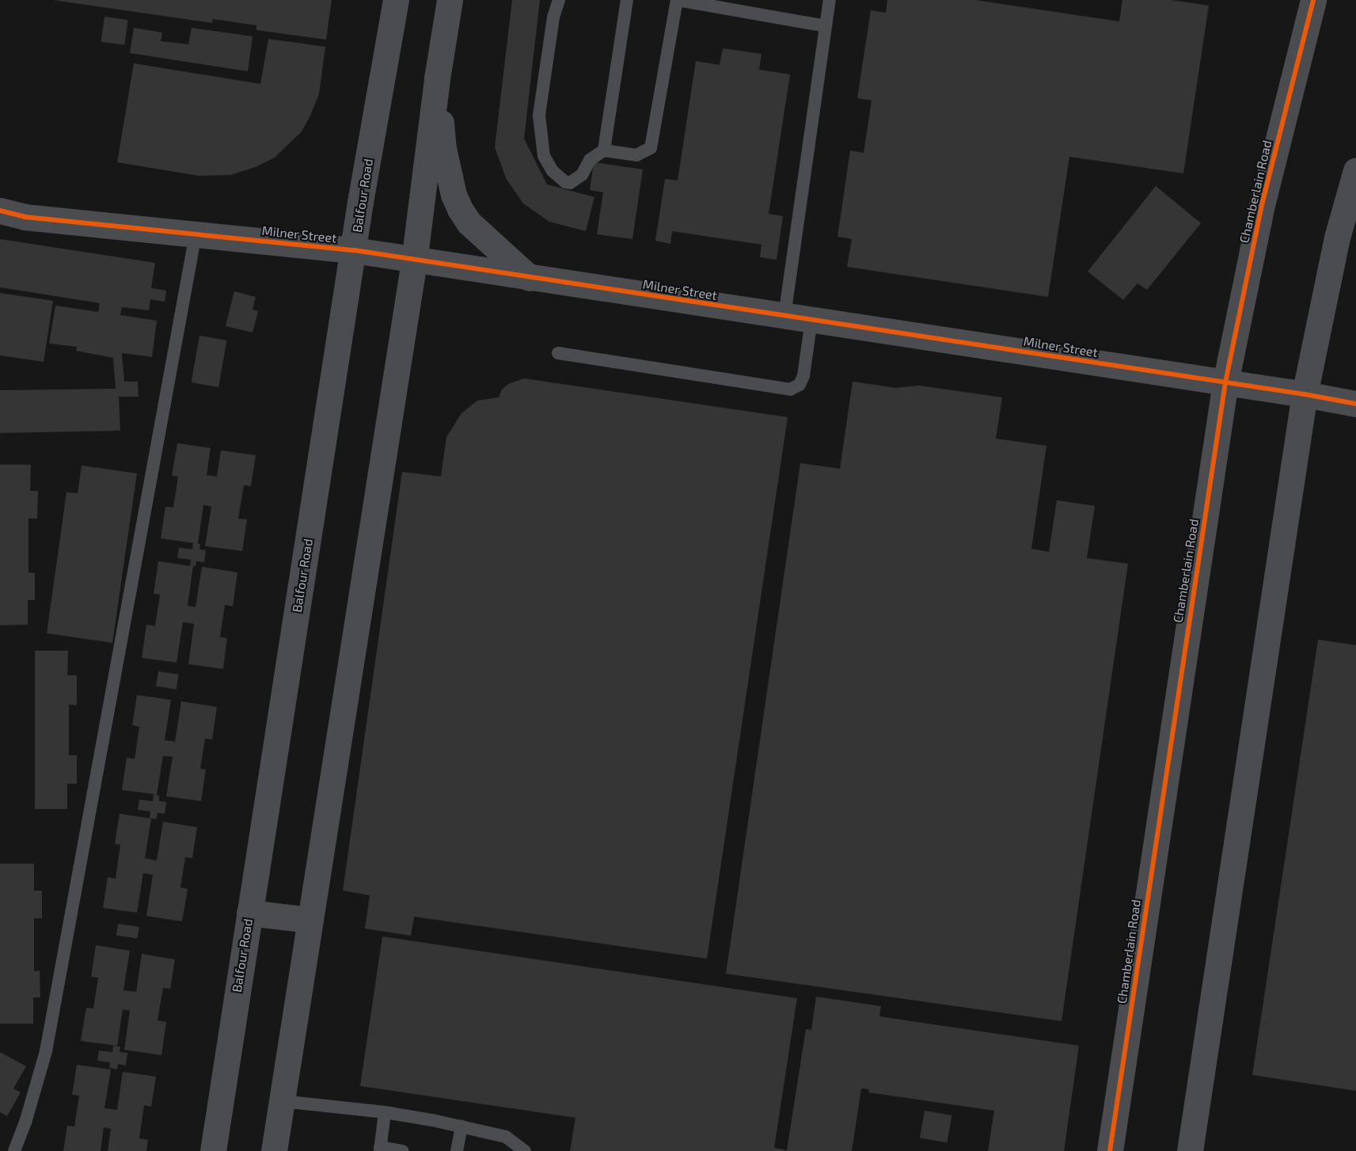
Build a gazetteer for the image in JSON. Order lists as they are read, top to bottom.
{
  "streets": {
    "street": ["Chamberlain Road", "Balfour Road", "Milner Street"]
  },
  "crossings": [
    ["Chamberlain Road", "Milner Street"],
    ["Balfour Road", "Milner Street"]
  ]
}
